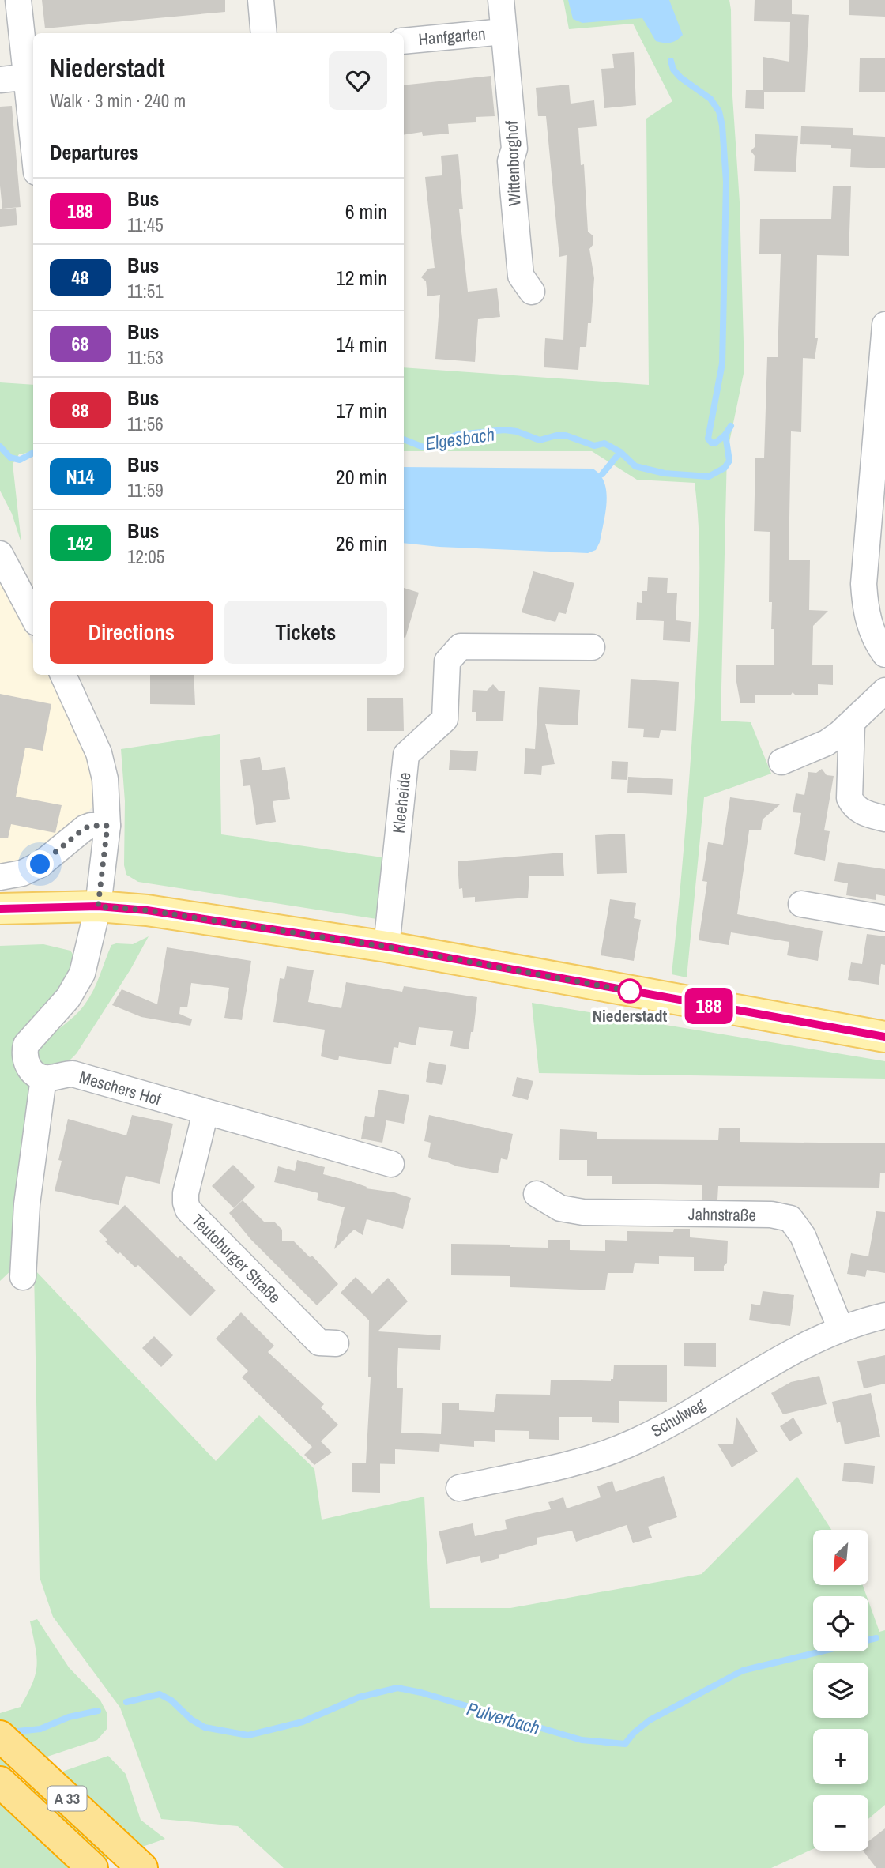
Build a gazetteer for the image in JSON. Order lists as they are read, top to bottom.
{
  "streets": {
    "highway": ["A 33"],
    "street": [
      "Hanfgarten",
      "Wittenborghof",
      "Kleeheide",
      "Meschers Hof",
      "Jahnstraße",
      "Teutoburger Straße",
      "Schulweg"
    ]
  },
  "crossings": [
    ["Hanfgarten", "Wittenborghof"],
    ["Meschers Hof", "Teutoburger Straße"],
    ["Jahnstraße", "Schulweg"]
  ],
  "water": ["Elgesbach", "Pulverbach"],
  "places": ["Niederstadt"],
  "lines": ["bus line 188"],
  "north": "bottom left",
  "page": {
    "on_map": "188",
    "heading": [
      ["Niederstadt", "Walk · 3 min · 240 m"],
      "Departures"
    ],
    "list": [
      {
        "mark": "188",
        "name": "Bus",
        "note": "11:45",
        "value": "6 min"
      },
      {
        "mark": "48",
        "name": "Bus",
        "note": "11:51",
        "value": "12 min"
      },
      {
        "mark": "68",
        "name": "Bus",
        "note": "11:53",
        "value": "14 min"
      },
      {
        "mark": "88",
        "name": "Bus",
        "note": "11:56",
        "value": "17 min"
      },
      {
        "mark": "N14",
        "name": "Bus",
        "note": "11:59",
        "value": "20 min"
      },
      {
        "mark": "142",
        "name": "Bus",
        "note": "12:05",
        "value": "26 min"
      }
    ],
    "buttons": ["Directions", "Tickets"],
    "map_buttons": ["+", "−"]
  }
}
